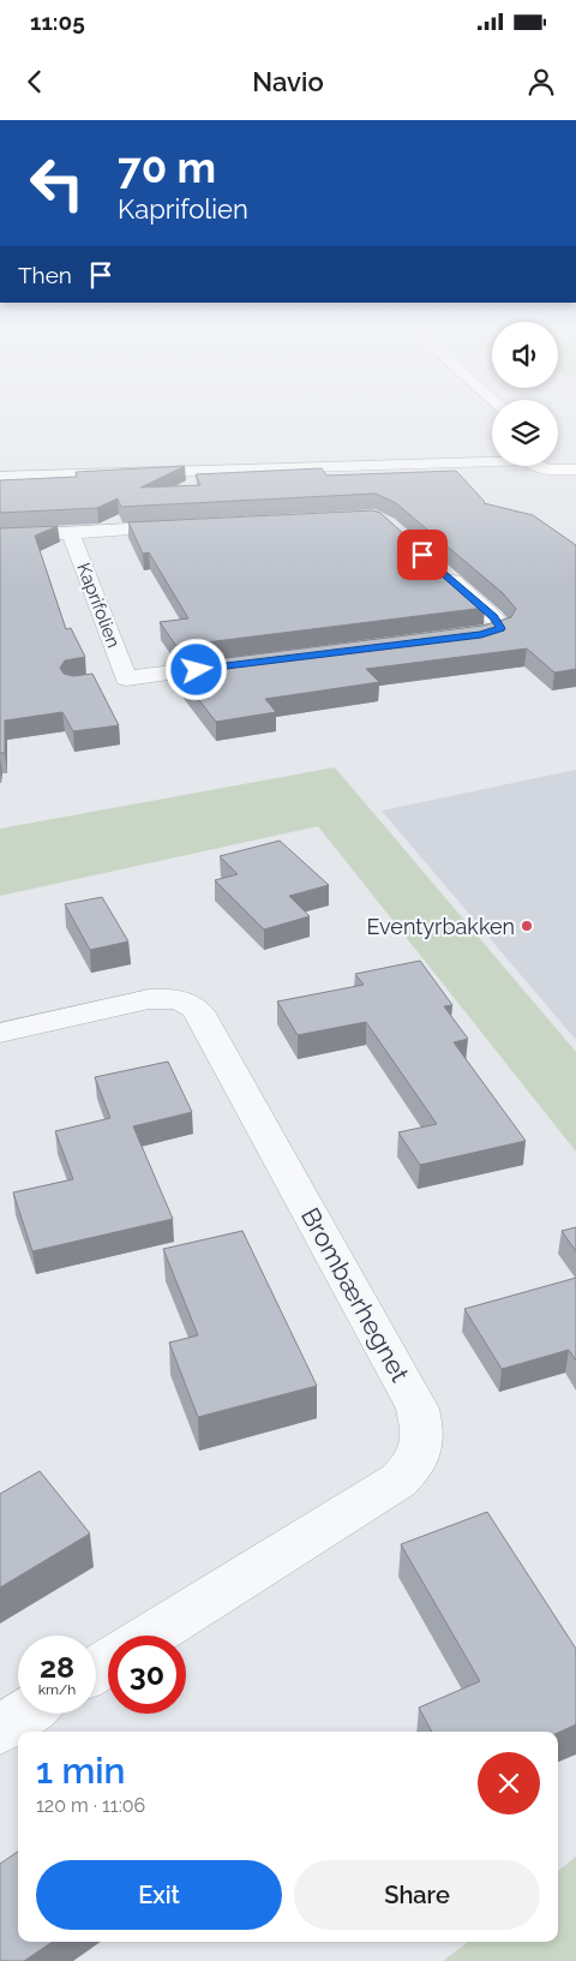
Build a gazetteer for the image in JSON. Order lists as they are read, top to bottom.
{
  "streets": {
    "street": ["Kaprifolien", "Brombærhegnet"]
  },
  "places": ["Eventyrbakken"],
  "page": {
    "status": "11:05",
    "header": "Navio",
    "turn": ["70 m", "Kaprifolien"],
    "then": "Then",
    "speed": "28 km/h",
    "limit": "30",
    "heading": ["1 min", "120 m · 11:06"],
    "buttons": ["Exit", "Share"]
  }
}
